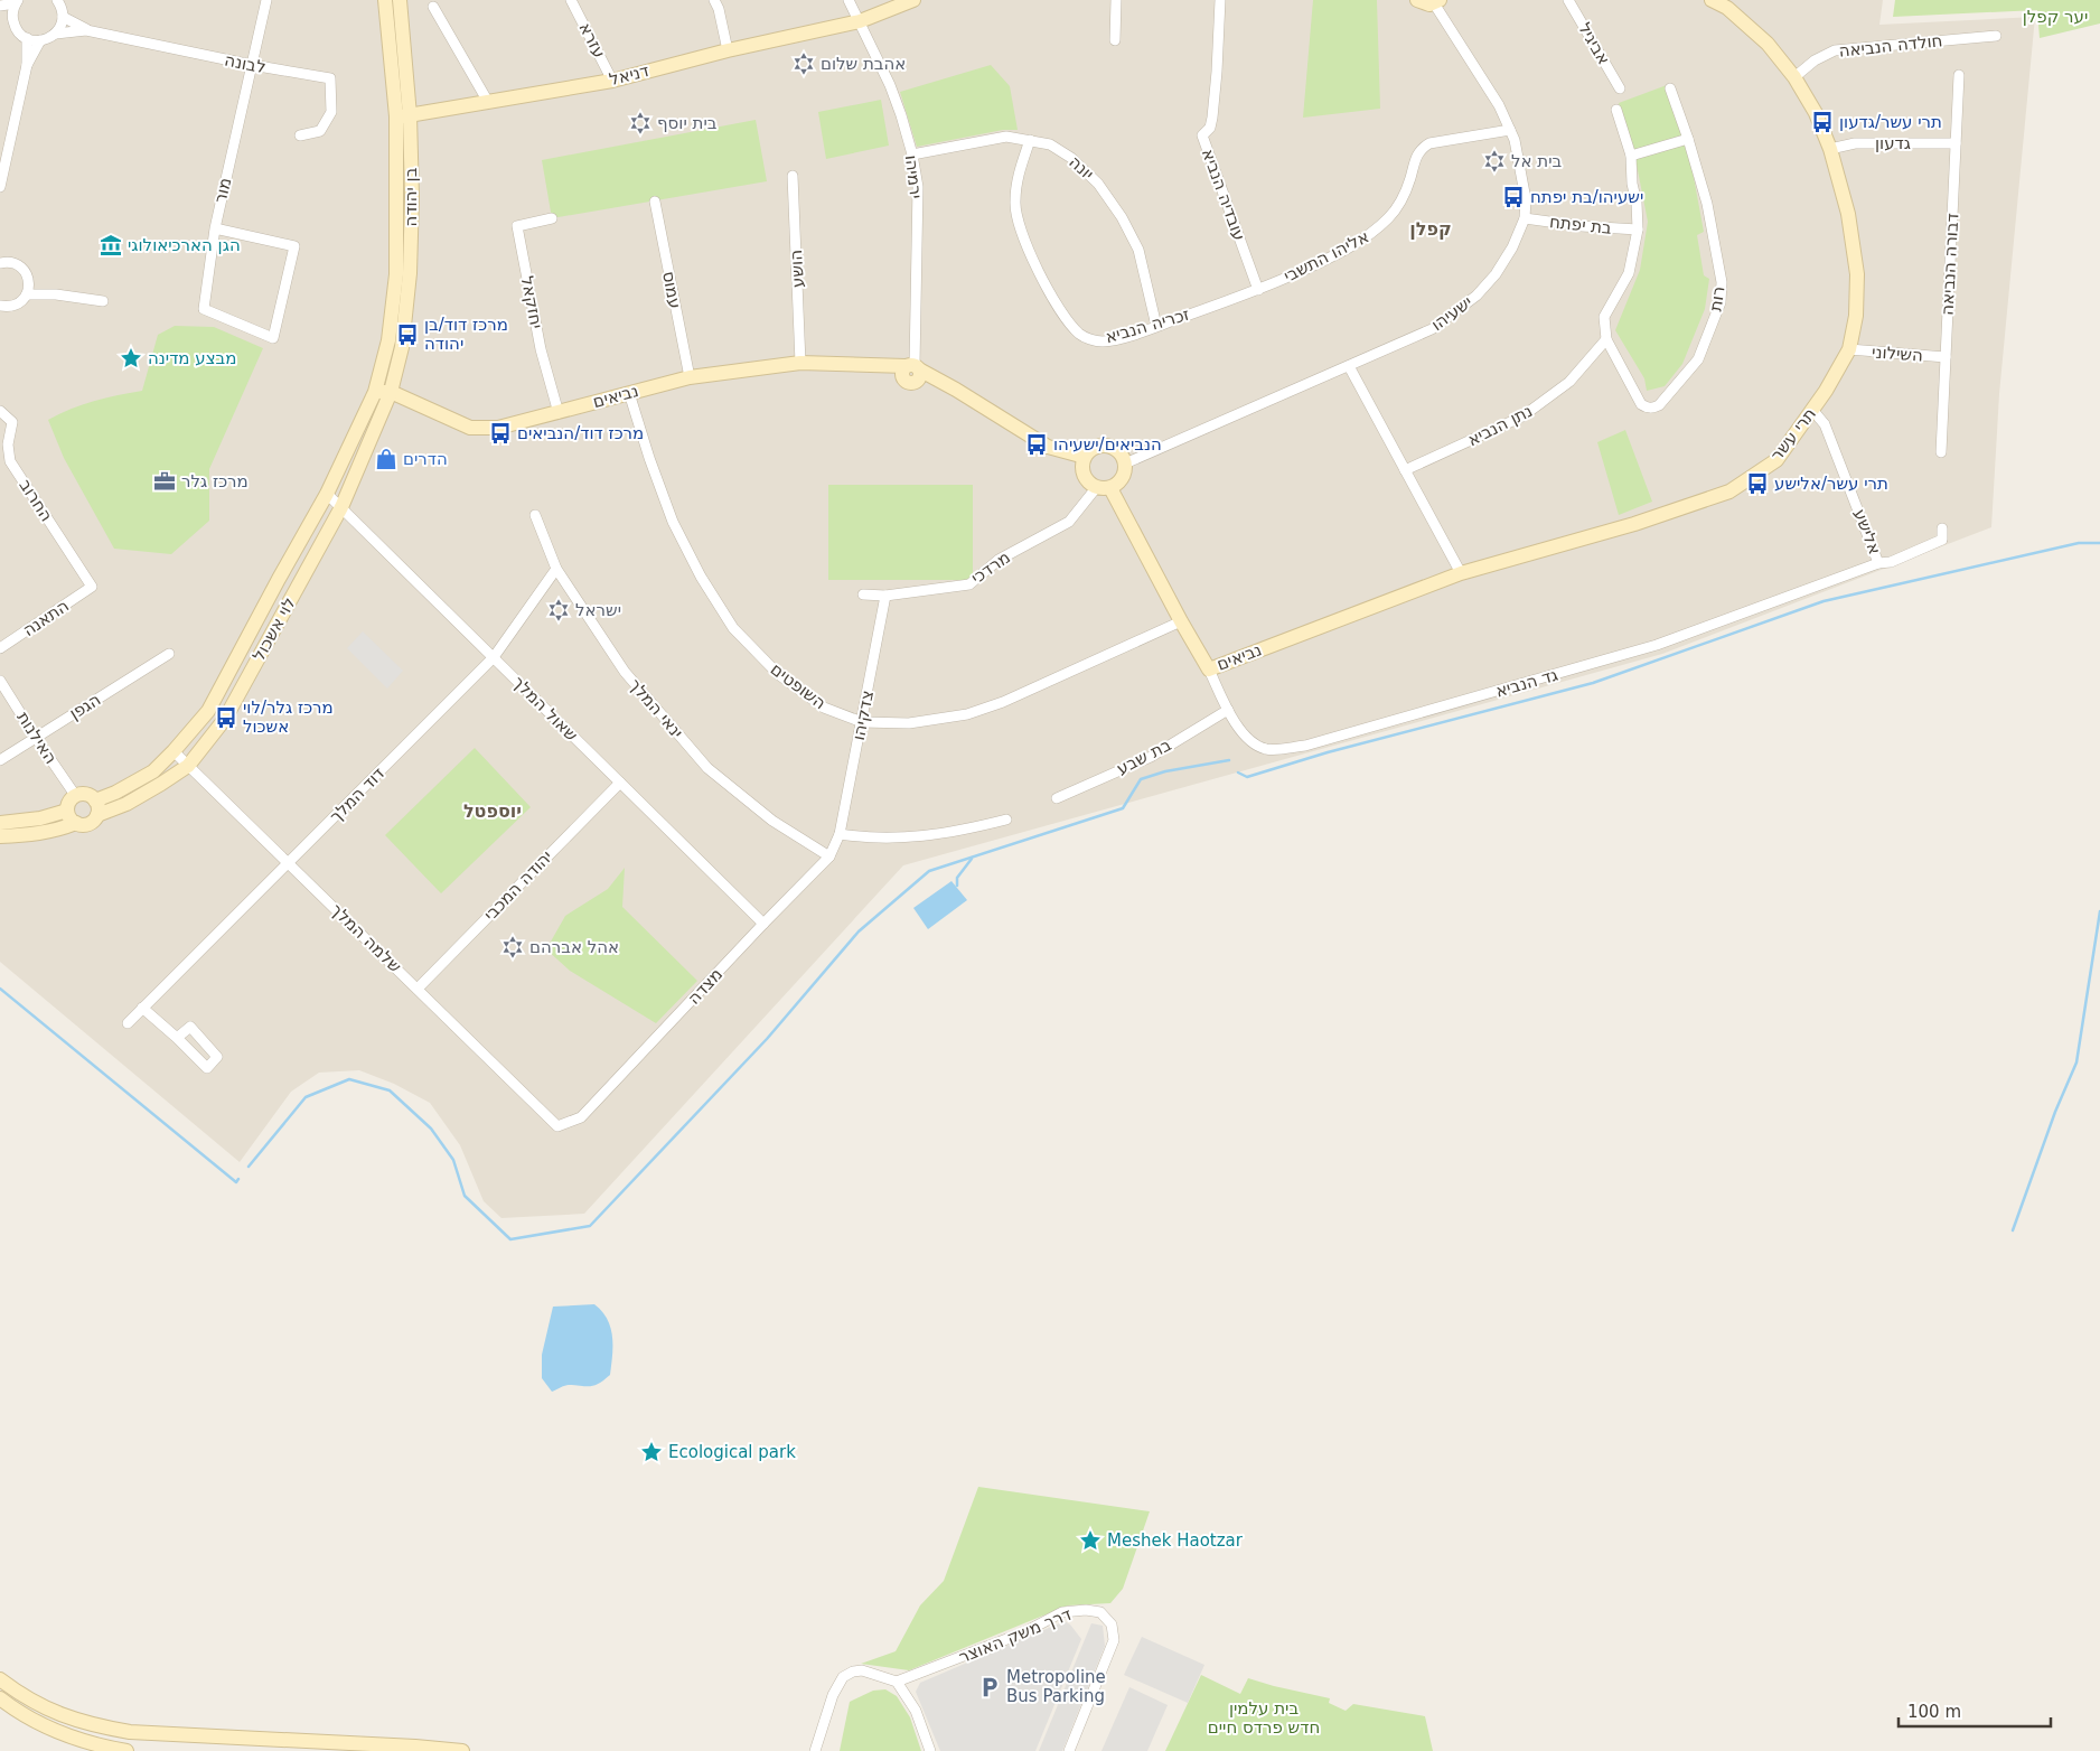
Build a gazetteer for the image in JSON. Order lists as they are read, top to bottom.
{
  "streets": {
    "street": [
      "עזרא",
      "אביגיל",
      "חולדה הנביאה",
      "לבונה",
      "דניאל",
      "גדעון",
      "יונה",
      "ירמיהו",
      "מור",
      "עובדיה הנביא",
      "בן יהודה",
      "בת יפתח",
      "אליהו התשבי",
      "דבורה הנביאה",
      "הושע",
      "עמוס",
      "רות",
      "יחזקאל",
      "ישעיהו",
      "זכריה הנביא",
      "השילוני",
      "נביאים",
      "נתן הנביא",
      "תרי עשר",
      "החרוב",
      "אלישע",
      "מרדכי",
      "התאנה",
      "לוי אשכול",
      "גד הנביא",
      "השופטים",
      "הגפן",
      "שאול המלך",
      "ינאי המלך",
      "צדקיהו",
      "האילנות",
      "בת שבע",
      "דוד המלך",
      "יהודה המכבי",
      "שלמה המלך",
      "מצדה",
      "דרך משק האוצר"
    ]
  },
  "crossings": [
    ["עזרא", "דניאל"],
    ["חולדה הנביאה", "תרי עשר"],
    ["לבונה", "מור"],
    ["דניאל", "ירמיהו"],
    ["דניאל", "בן יהודה"],
    ["גדעון", "דבורה הנביאה"],
    ["גדעון", "תרי עשר"],
    ["יונה", "ירמיהו"],
    ["יונה", "זכריה הנביא"],
    ["ירמיהו", "נביאים"],
    ["עובדיה הנביא", "אליהו התשבי"],
    ["עובדיה הנביא", "זכריה הנביא"],
    ["בן יהודה", "נביאים"],
    ["בן יהודה", "לוי אשכול"],
    ["בת יפתח", "רות"],
    ["בת יפתח", "ישעיהו"],
    ["בת יפתח", "נתן הנביא"],
    ["אליהו התשבי", "ישעיהו"],
    ["אליהו התשבי", "זכריה הנביא"],
    ["דבורה הנביאה", "השילוני"],
    ["הושע", "נביאים"],
    ["עמוס", "נביאים"],
    ["רות", "נתן הנביא"],
    ["יחזקאל", "נביאים"],
    ["ישעיהו", "נביאים"],
    ["ישעיהו", "מרדכי"],
    ["השילוני", "תרי עשר"],
    ["נביאים", "תרי עשר"],
    ["נביאים", "מרדכי"],
    ["נביאים", "לוי אשכול"],
    ["נביאים", "גד הנביא"],
    ["נביאים", "השופטים"],
    ["תרי עשר", "אלישע"],
    ["החרוב", "התאנה"],
    ["אלישע", "גד הנביא"],
    ["מרדכי", "צדקיהו"],
    ["לוי אשכול", "שאול המלך"],
    ["לוי אשכול", "האילנות"],
    ["לוי אשכול", "שלמה המלך"],
    ["גד הנביא", "בת שבע"],
    ["השופטים", "צדקיהו"],
    ["הגפן", "האילנות"],
    ["שאול המלך", "דוד המלך"],
    ["שאול המלך", "יהודה המכבי"],
    ["שאול המלך", "מצדה"],
    ["ינאי המלך", "דוד המלך"],
    ["ינאי המלך", "מצדה"],
    ["צדקיהו", "מצדה"],
    ["דוד המלך", "שלמה המלך"],
    ["יהודה המכבי", "שלמה המלך"],
    ["שלמה המלך", "מצדה"]
  ],
  "districts": ["קפלן", "יוספטל"],
  "parks": ["יער קפלן", "בית עלמין חדש פרדס חיים"],
  "places": {
    "synagogue": [
      "אהבת שלום",
      "בית יוסף",
      "בית אל",
      "ישראל",
      "אהל אברהם"
    ],
    "bus stop": [
      "תרי עשר/גדעון",
      "ישעיהו/בת יפתח",
      "מרכז דוד/בן יהודה",
      "מרכז דוד/הנביאים",
      "הנביאים/ישעיהו",
      "תרי עשר/אלישע",
      "מרכז גלר/לוי אשכול"
    ],
    "museum": ["הגן הארכיאולוגי"],
    "place": ["מבצע מדינה", "Ecological park", "Meshek Haotzar"],
    "shop": ["הדרים"],
    "office": ["מרכז גלר"],
    "parking": ["Metropoline Bus Parking"]
  },
  "scale_bar": "100 m"
}
